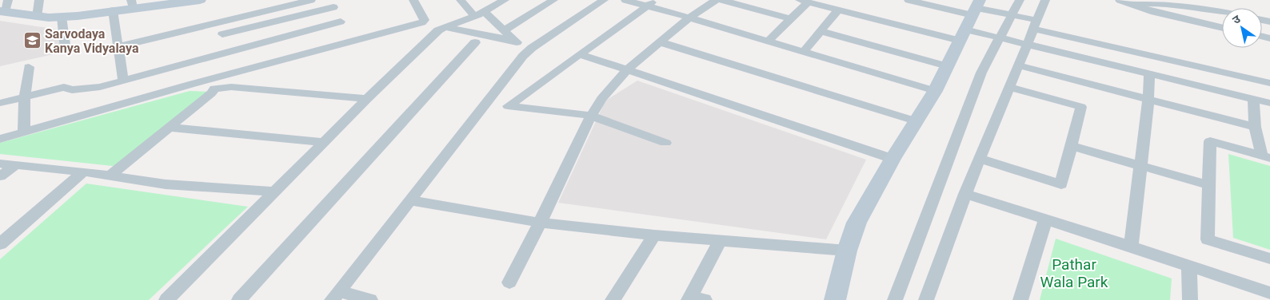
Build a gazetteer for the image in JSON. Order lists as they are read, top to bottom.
{
  "parks": ["Pathar Wala Park"],
  "places": {
    "school or university": ["Sarvodaya Kanya Vidyalaya"]
  },
  "north": "top left"
}
